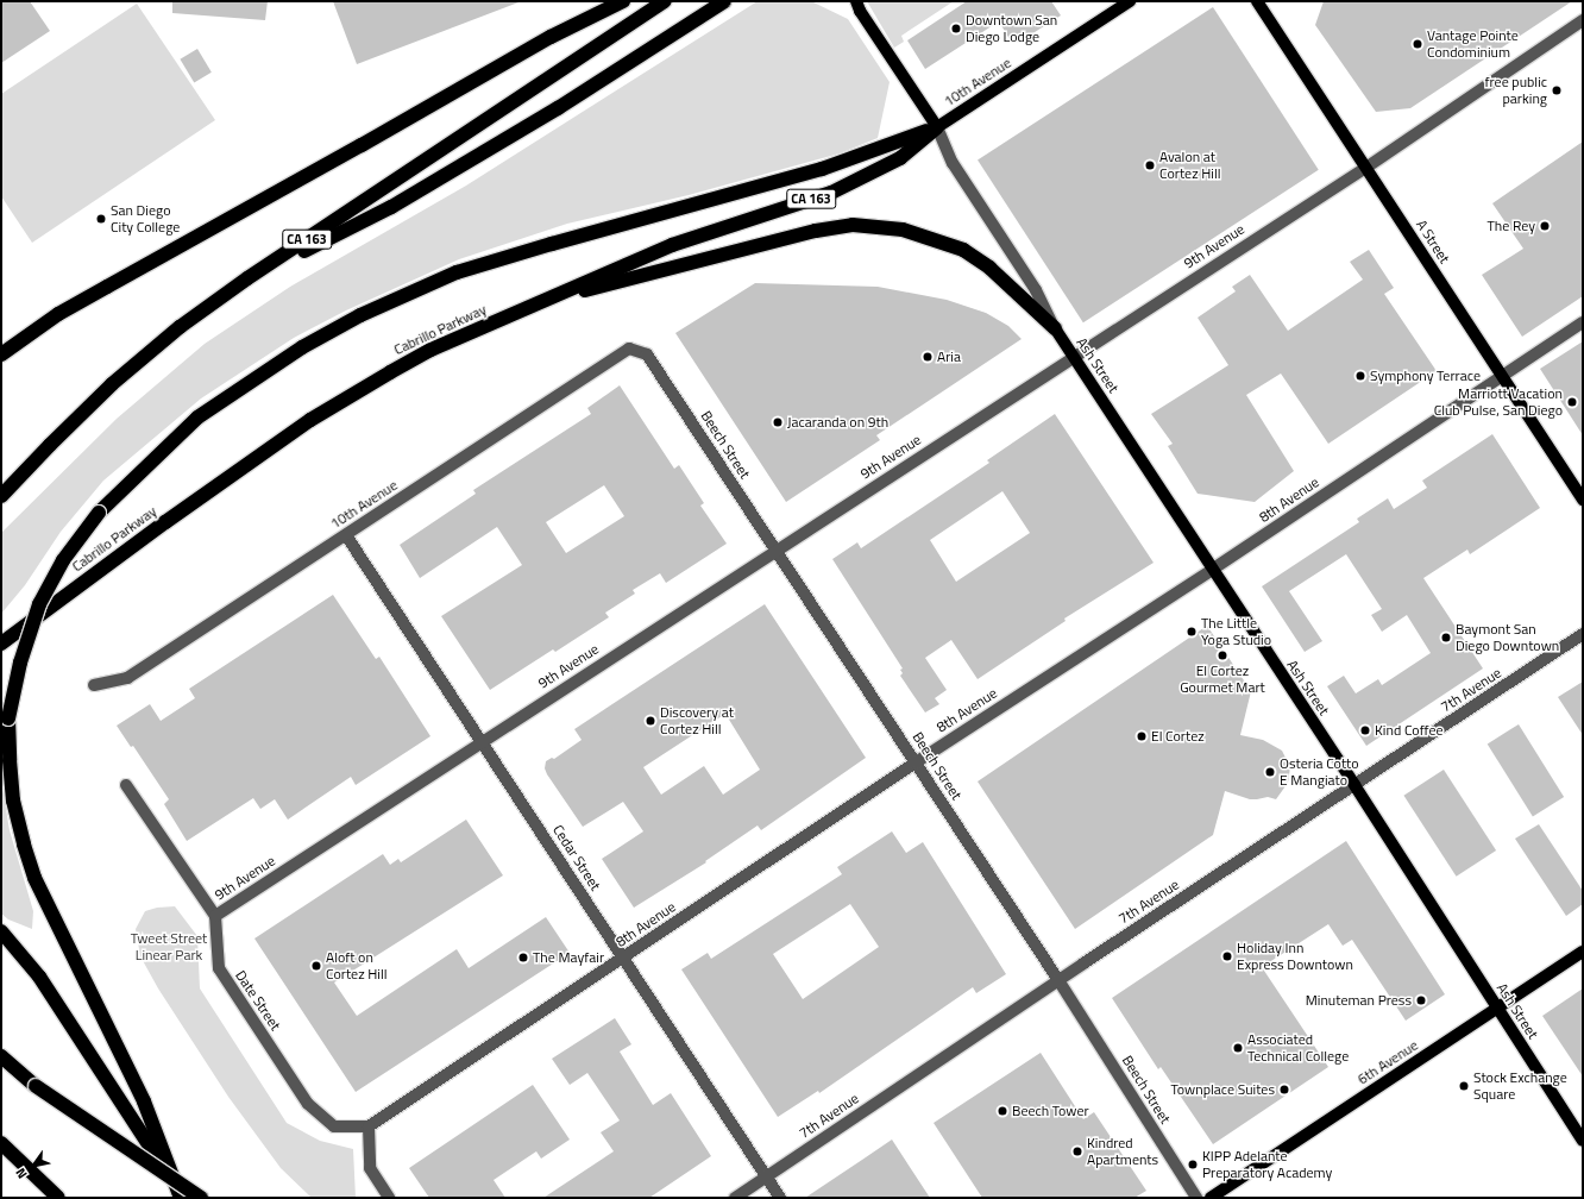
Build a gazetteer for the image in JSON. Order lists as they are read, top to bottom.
{
  "streets": {
    "highway": ["CA 163", "Cabrillo Parkway"],
    "main road": [
      "10th Avenue",
      "A Street",
      "Ash Street",
      "6th Avenue"
    ],
    "street": [
      "9th Avenue",
      "Beech Street",
      "8th Avenue",
      "7th Avenue",
      "Cedar Street",
      "Date Street"
    ]
  },
  "crossings": [
    ["10th Avenue", "Cabrillo Parkway"],
    ["10th Avenue", "Ash Street"],
    ["10th Avenue", "Beech Street"],
    ["10th Avenue", "Cedar Street"],
    ["A Street", "9th Avenue"],
    ["A Street", "8th Avenue"],
    ["9th Avenue", "Ash Street"],
    ["9th Avenue", "Beech Street"],
    ["9th Avenue", "Cedar Street"],
    ["9th Avenue", "Date Street"],
    ["Cabrillo Parkway", "Ash Street"],
    ["Ash Street", "8th Avenue"],
    ["Ash Street", "7th Avenue"],
    ["Ash Street", "6th Avenue"],
    ["Beech Street", "8th Avenue"],
    ["Beech Street", "7th Avenue"],
    ["8th Avenue", "Cedar Street"],
    ["8th Avenue", "Date Street"],
    ["7th Avenue", "Cedar Street"]
  ],
  "parks": ["Tweet Street Linear Park"],
  "places": [
    "Downtown San Diego Lodge",
    "Vantage Pointe Condominium",
    "free public parking",
    "Avalon at Cortez Hill",
    "San Diego City College",
    "The Rey",
    "Aria",
    "Symphony Terrace",
    "Marriott Vacation Club Pulse, San Diego",
    "Jacaranda on 9th",
    "The Little Yoga Studio",
    "Baymont San Diego Downtown",
    "El Cortez Gourmet Mart",
    "Discovery at Cortez Hill",
    "Kind Coffee",
    "El Cortez",
    "Osteria Cotto E Mangiato",
    "Holiday Inn Express Downtown",
    "The Mayfair",
    "Aloft on Cortez Hill",
    "Minuteman Press",
    "Associated Technical College",
    "Stock Exchange Square",
    "Townplace Suites",
    "Beech Tower",
    "Kindred Apartments",
    "KIPP Adelante Preparatory Academy"
  ],
  "north": "bottom left"
}
